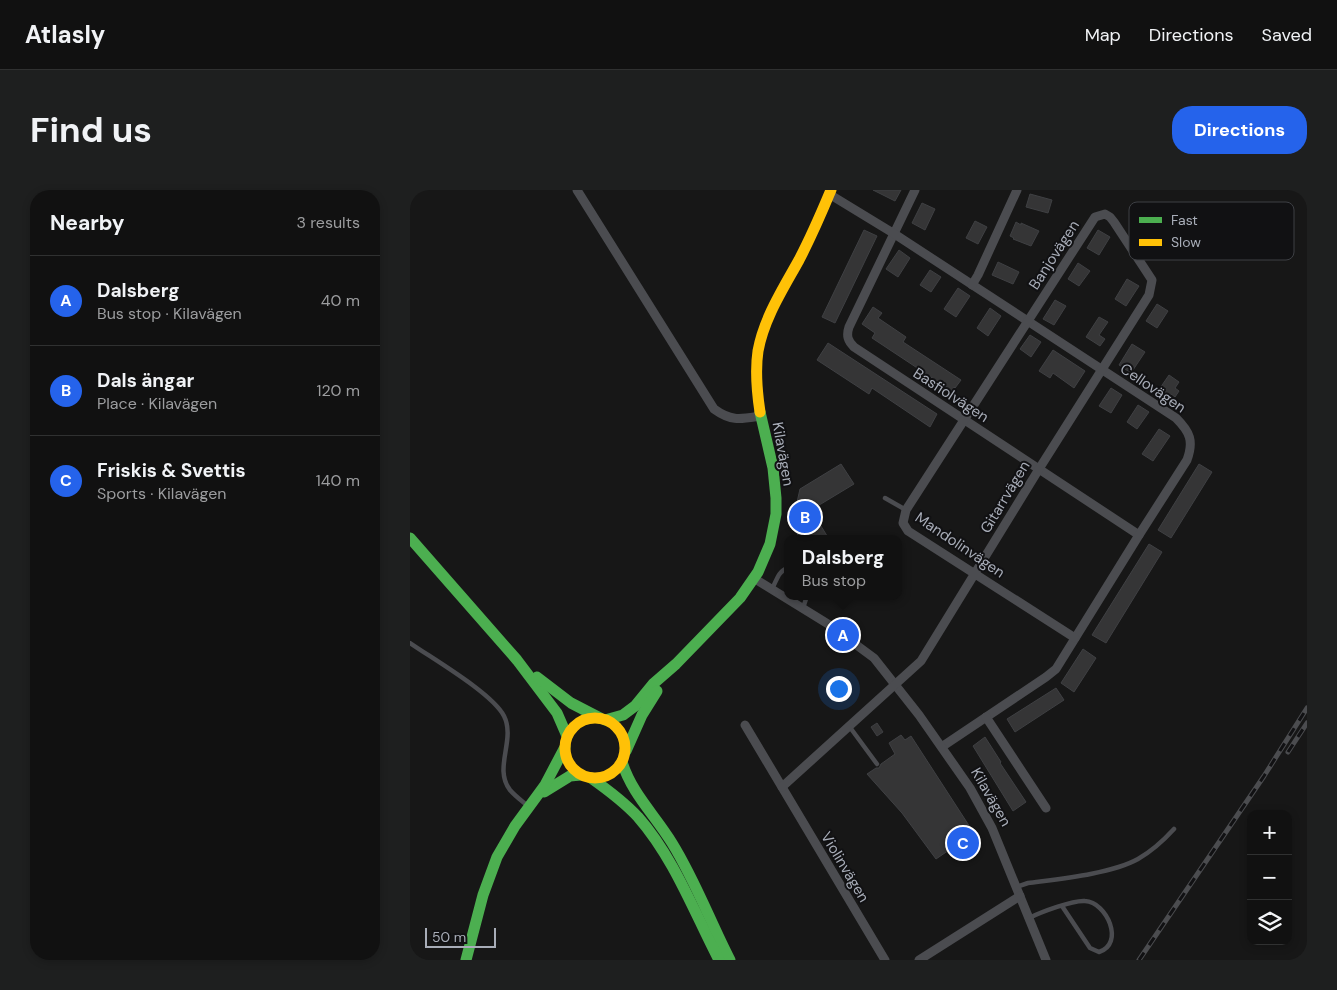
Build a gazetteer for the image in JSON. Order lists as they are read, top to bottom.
{
  "streets": {
    "street": [
      "Banjovägen",
      "Cellovägen",
      "Basfiolvägen",
      "Kilavägen",
      "Gitarrvägen",
      "Mandolinvägen",
      "Violinvägen"
    ]
  },
  "crossings": [
    ["Banjovägen", "Cellovägen"],
    ["Banjovägen", "Gitarrvägen"],
    ["Banjovägen", "Mandolinvägen"],
    ["Cellovägen", "Basfiolvägen"],
    ["Cellovägen", "Kilavägen"],
    ["Cellovägen", "Gitarrvägen"],
    ["Cellovägen", "Mandolinvägen"],
    ["Basfiolvägen", "Gitarrvägen"],
    ["Basfiolvägen", "Mandolinvägen"],
    ["Kilavägen", "Gitarrvägen"],
    ["Gitarrvägen", "Mandolinvägen"]
  ],
  "legend": ["Fast", "Slow"],
  "scale_bar": "50 m",
  "page": {
    "header": "Atlasly",
    "nav": ["Map", "Directions", "Saved"],
    "buttons": "Directions",
    "title": "Find us",
    "heading": ["Nearby", "3 results"],
    "list": [
      {
        "mark": "A",
        "name": "Dalsberg",
        "note": "Bus stop · Kilavägen",
        "value": "40 m"
      },
      {
        "mark": "B",
        "name": "Dals ängar",
        "note": "Place · Kilavägen",
        "value": "120 m"
      },
      {
        "mark": "C",
        "name": "Friskis & Svettis",
        "note": "Sports · Kilavägen",
        "value": "140 m"
      }
    ],
    "pins": ["B", "A", "C"],
    "popup": ["Dalsberg", "Bus stop"],
    "map_buttons": ["+", "−"],
    "scale": "50 m"
  }
}
